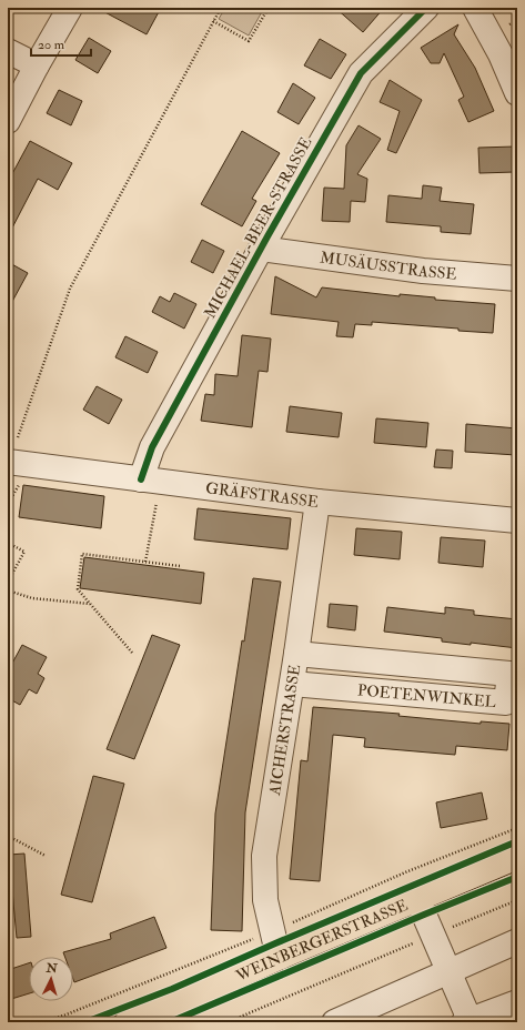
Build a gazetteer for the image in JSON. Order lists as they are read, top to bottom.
{
  "streets": {
    "main road": ["WEINBERGERSTRASSE"],
    "street": [
      "MICHAEL-BEER-STRASSE",
      "MUSÄUSSTRASSE",
      "GRÄFSTRASSE",
      "POETENWINKEL",
      "AICHERSTRASSE"
    ]
  },
  "crossings": [
    ["MICHAEL-BEER-STRASSE", "MUSÄUSSTRASSE"],
    ["MICHAEL-BEER-STRASSE", "GRÄFSTRASSE"],
    ["GRÄFSTRASSE", "AICHERSTRASSE"],
    ["POETENWINKEL", "AICHERSTRASSE"],
    ["AICHERSTRASSE", "WEINBERGERSTRASSE"]
  ],
  "scale_bar": "20 m",
  "north": "top"
}
